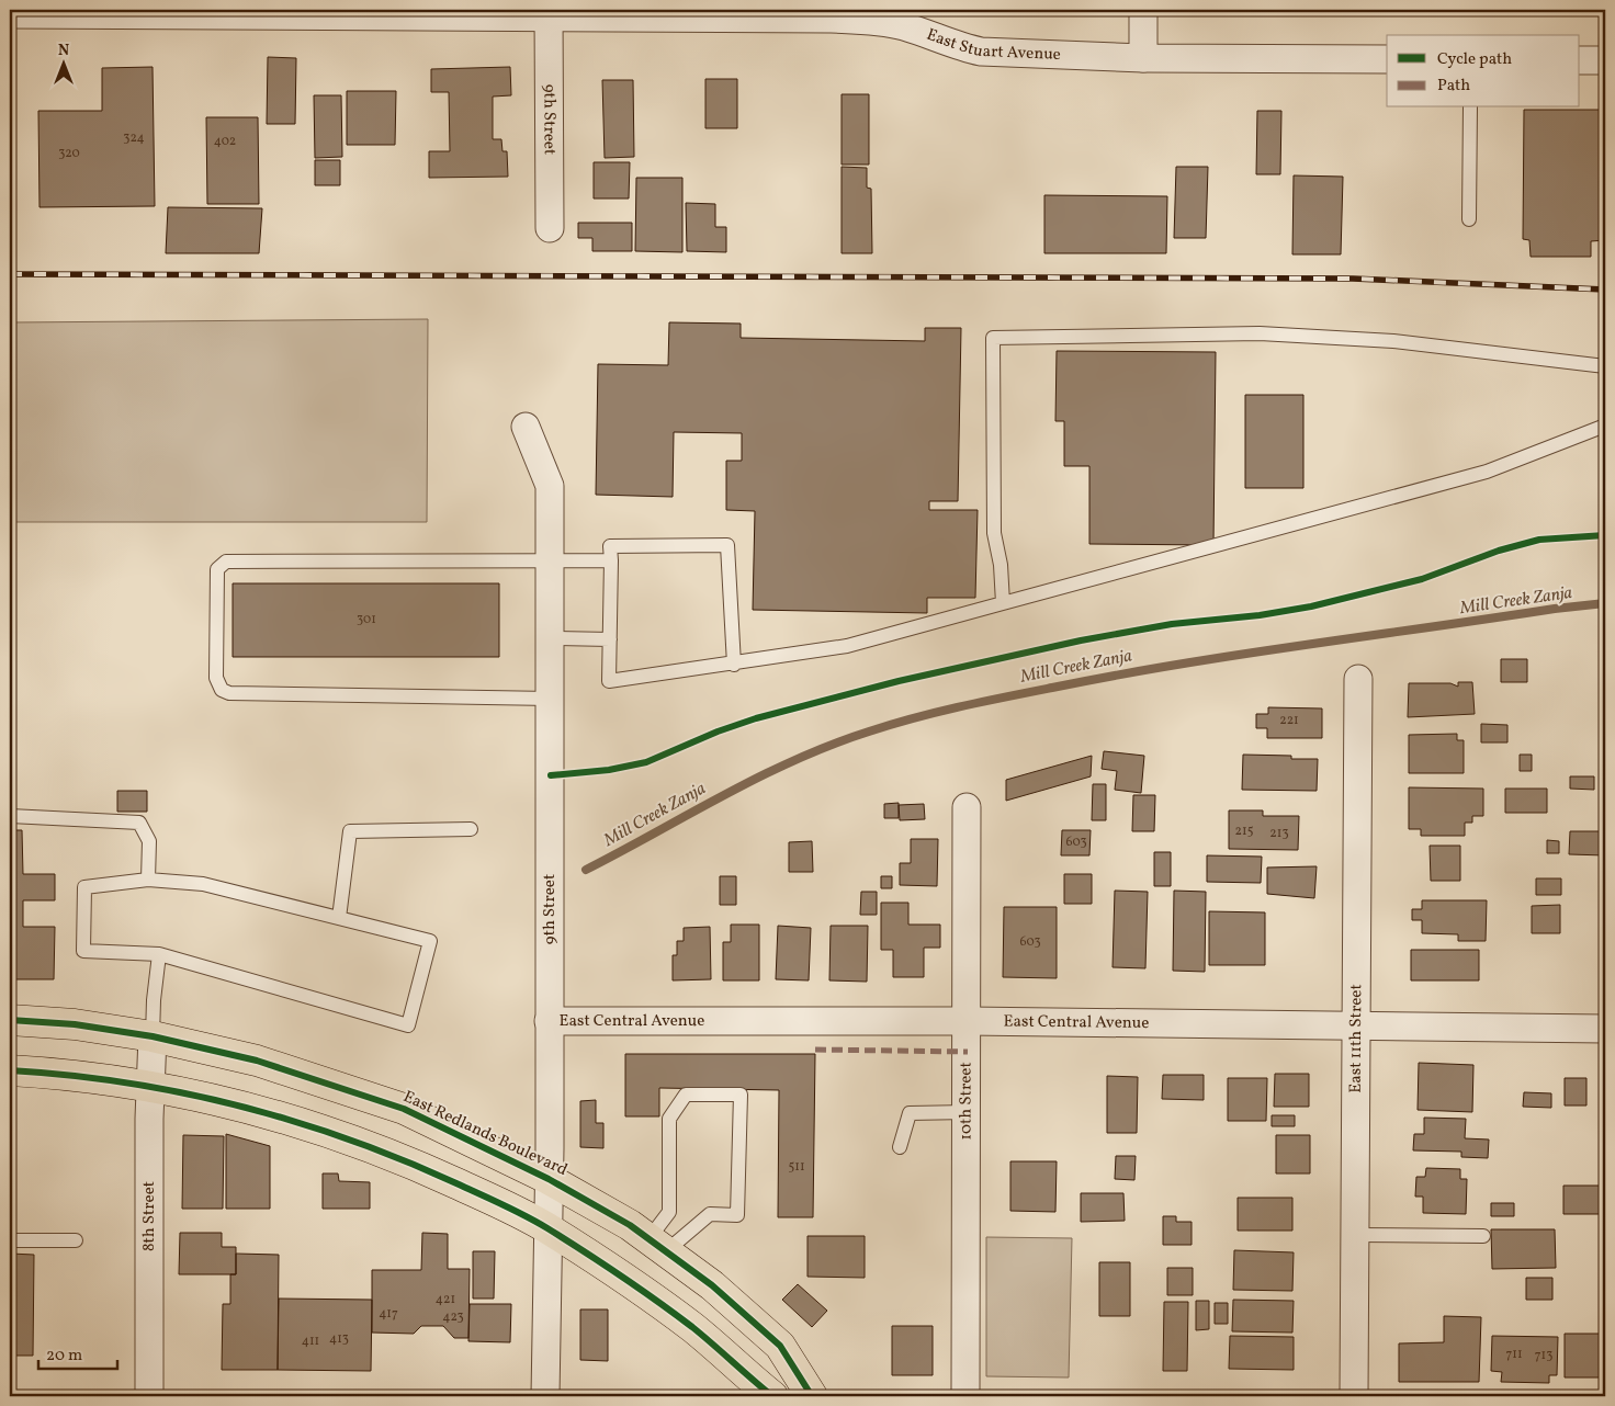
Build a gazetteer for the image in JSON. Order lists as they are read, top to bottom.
{
  "streets": {
    "main road": ["East Redlands Boulevard"],
    "street": [
      "East Stuart Avenue",
      "9th Street",
      "East Central Avenue",
      "East 11th Street",
      "10th Street",
      "8th Street"
    ]
  },
  "crossings": [
    ["East Stuart Avenue", "9th Street"],
    ["9th Street", "East Central Avenue"],
    ["9th Street", "East Redlands Boulevard"],
    ["East Central Avenue", "East 11th Street"],
    ["East Central Avenue", "10th Street"],
    ["East Redlands Boulevard", "8th Street"]
  ],
  "water": ["Mill Creek Zanja"],
  "house_numbers": [
    "324",
    "402",
    "320",
    "301",
    "221",
    "215",
    "213",
    "603",
    "603",
    "511",
    "421",
    "417",
    "423",
    "413",
    "411",
    "711",
    "713"
  ],
  "legend": ["Cycle path", "Path"],
  "scale_bar": "20 m",
  "north": "top"
}
